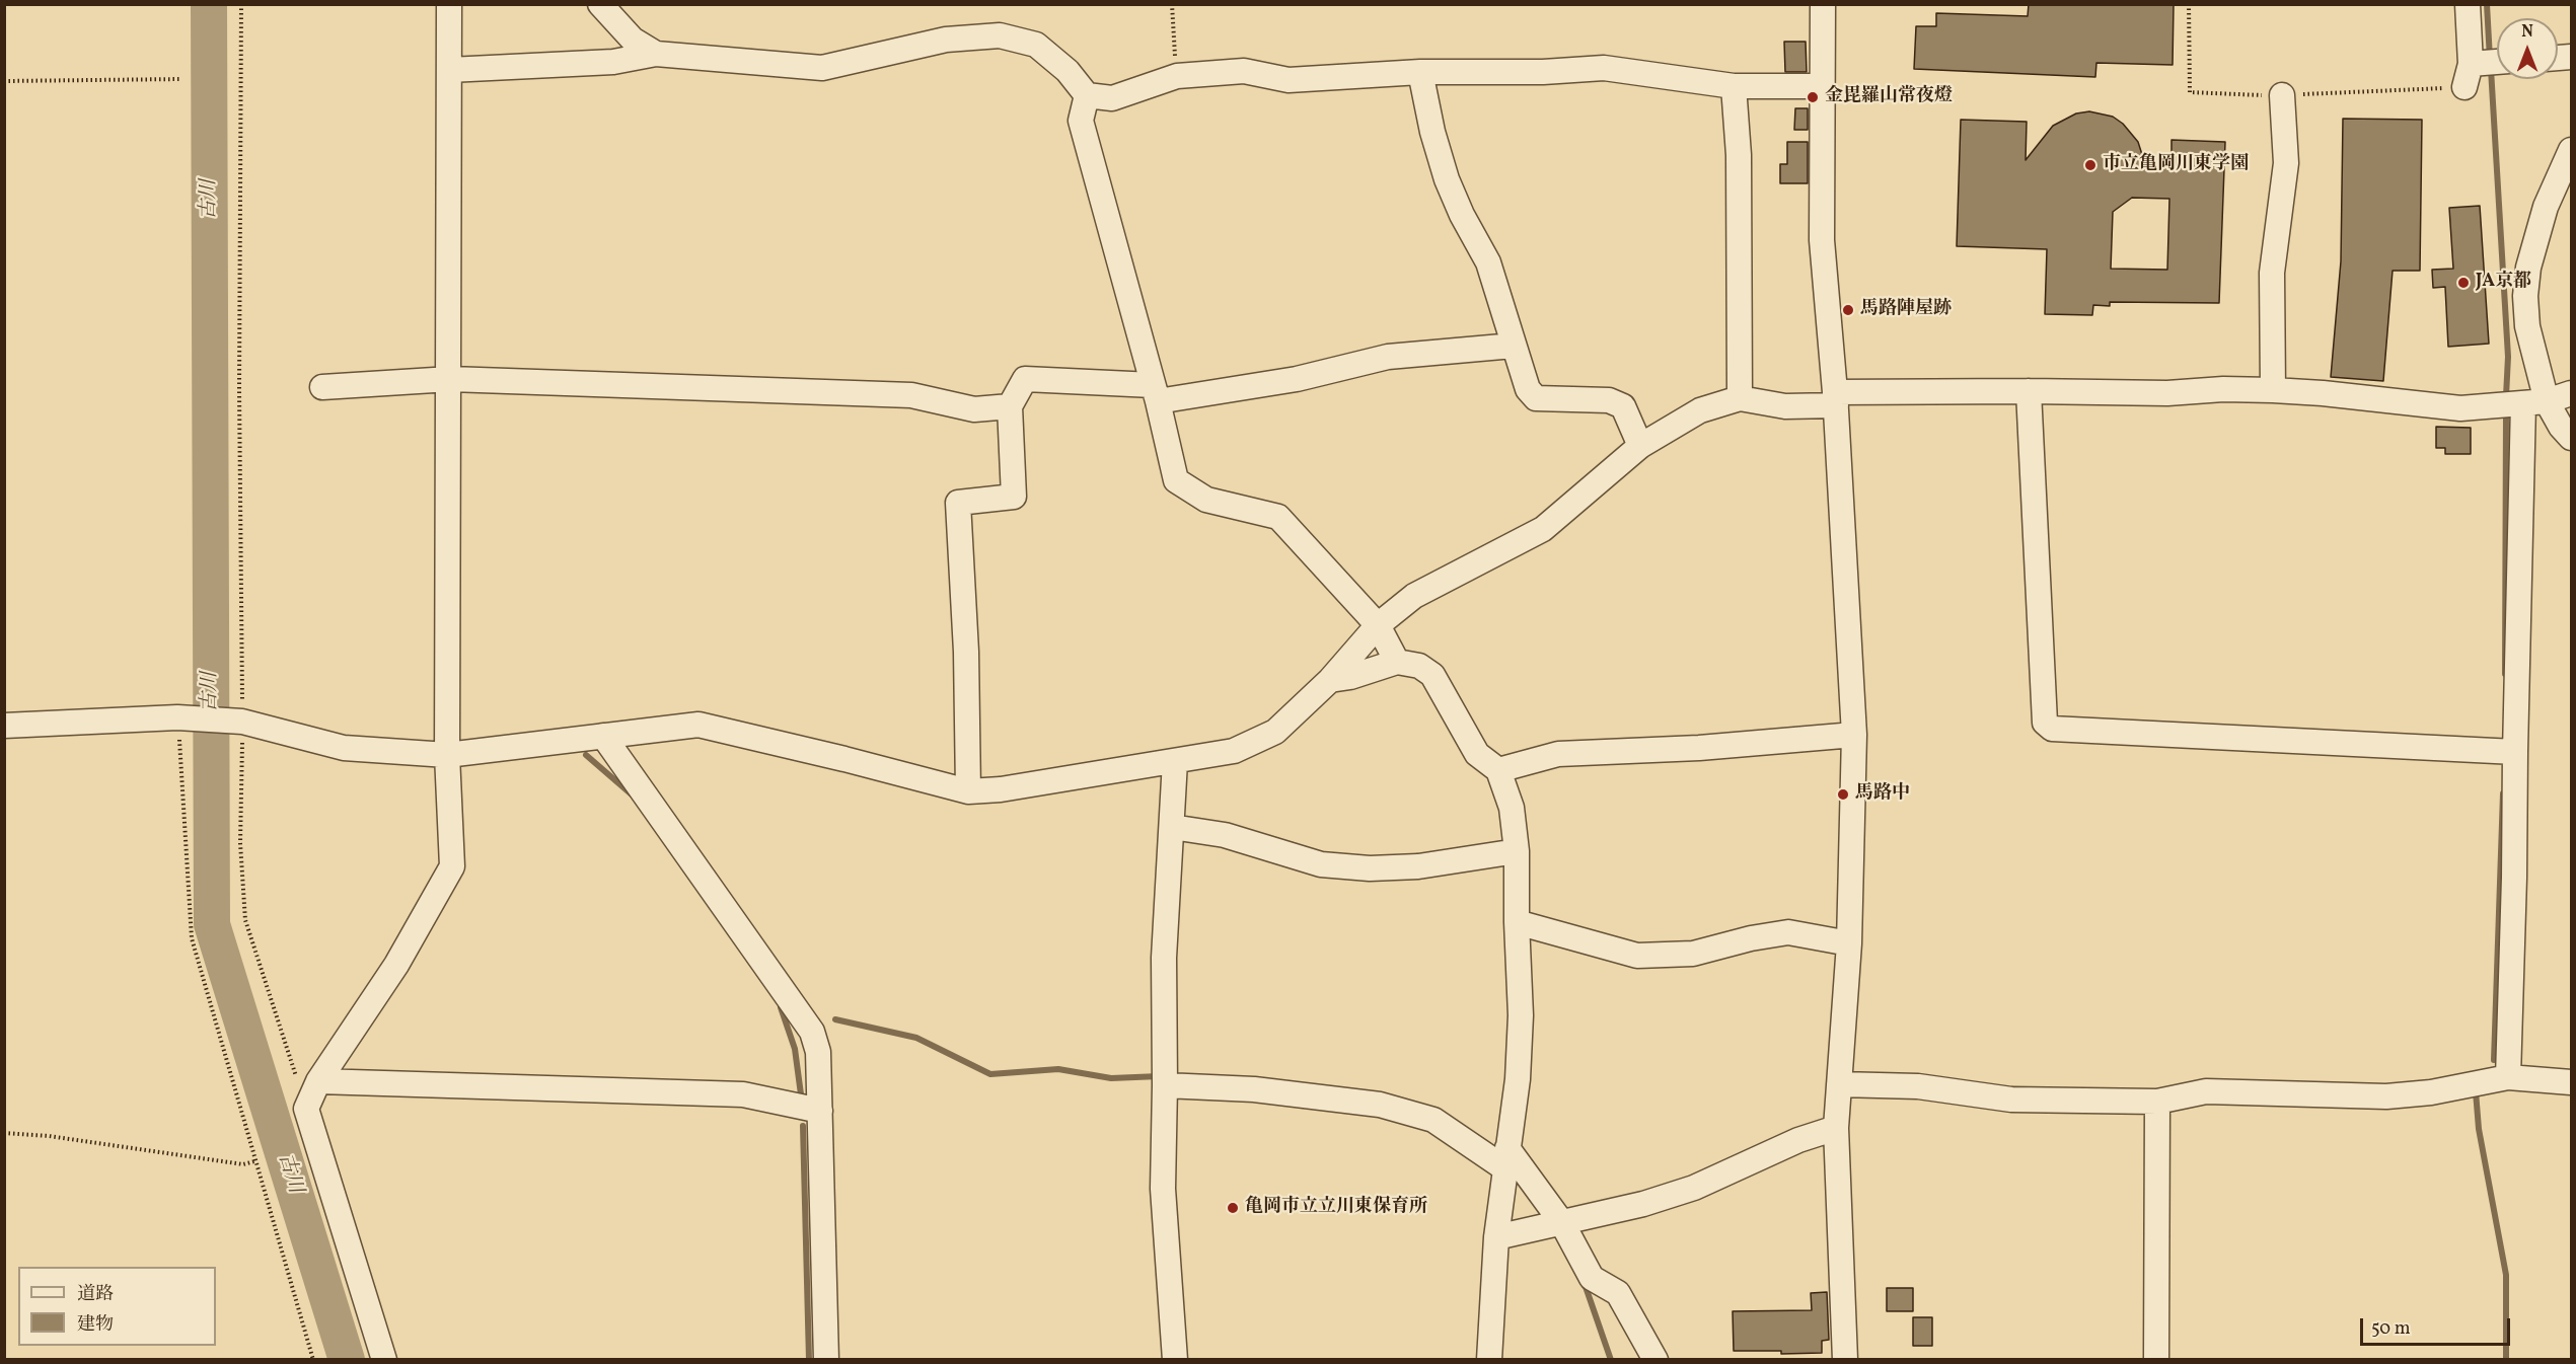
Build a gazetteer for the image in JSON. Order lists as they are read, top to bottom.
{
  "water": ["古川"],
  "places": [
    "金毘羅山常夜燈",
    "市立亀岡川東学園",
    "JA京都",
    "馬路陣屋跡",
    "馬路中",
    "亀岡市立立川東保育所"
  ],
  "legend": ["道路", "建物"],
  "scale_bar": "50 m",
  "north": "top"
}
